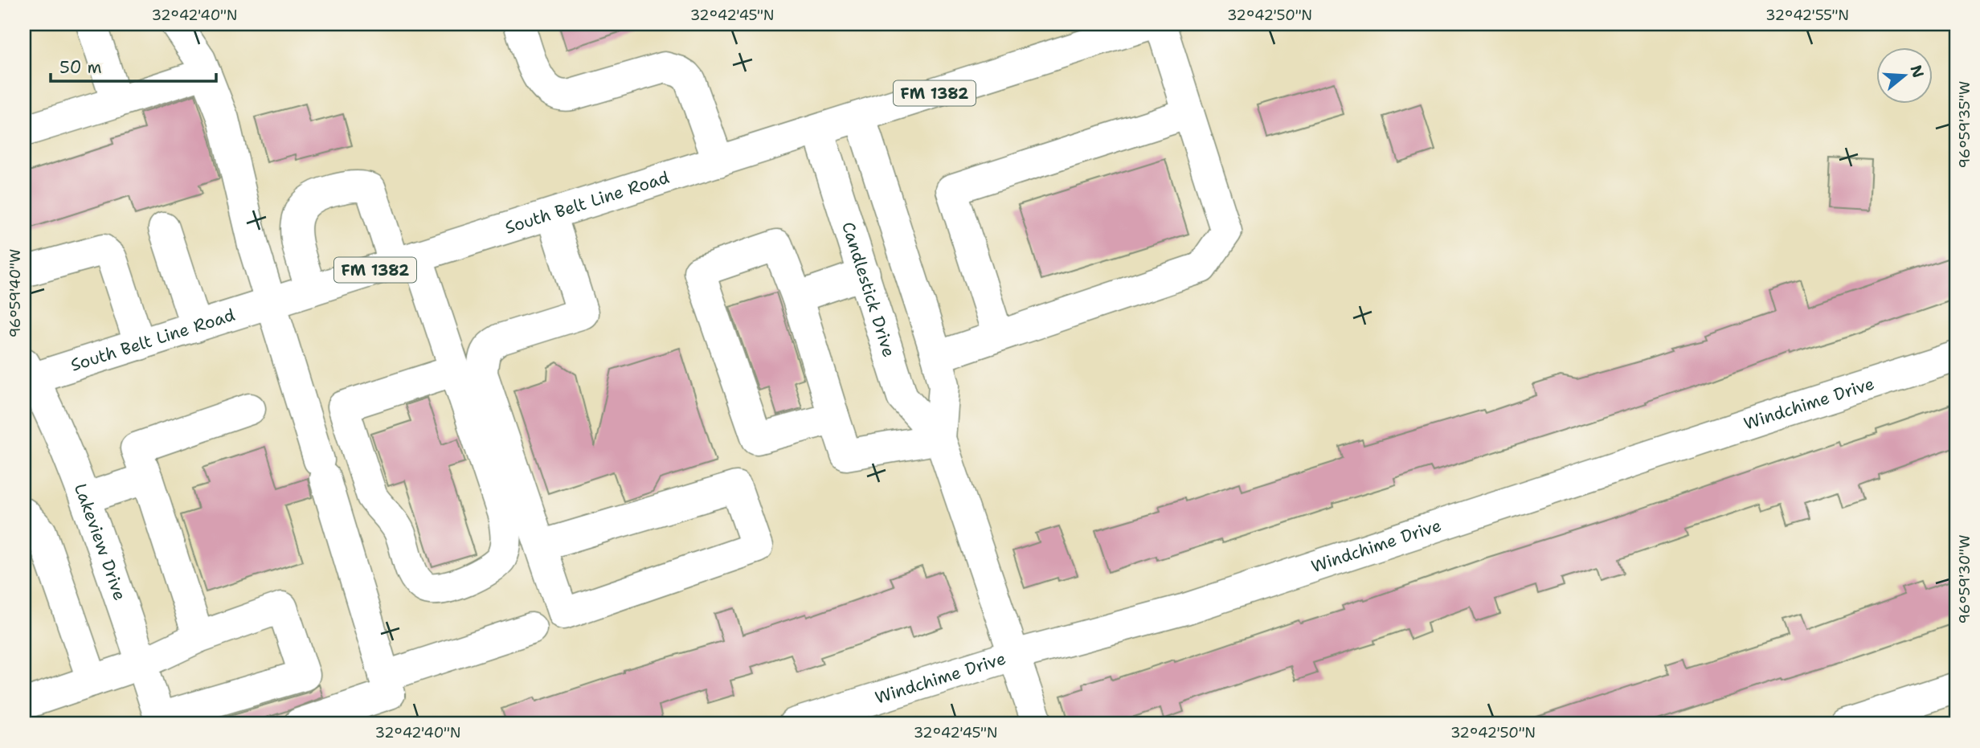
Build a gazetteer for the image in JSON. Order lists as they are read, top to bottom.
{
  "streets": {
    "street": [
      "FM 1382",
      "South Belt Line Road",
      "Candlestick Drive",
      "Windchime Drive",
      "Lakeview Drive"
    ]
  },
  "crossings": [
    ["South Belt Line Road", "Candlestick Drive"],
    ["South Belt Line Road", "Lakeview Drive"],
    ["Candlestick Drive", "Windchime Drive"]
  ],
  "scale_bar": "50 m",
  "north": "right",
  "coordinates": [
    "32°42'40\"N",
    "32°42'45\"N",
    "32°42'50\"N",
    "32°42'55\"N",
    "96°59'35\"W",
    "96°59'40\"W",
    "96°59'30\"W"
  ]
}
